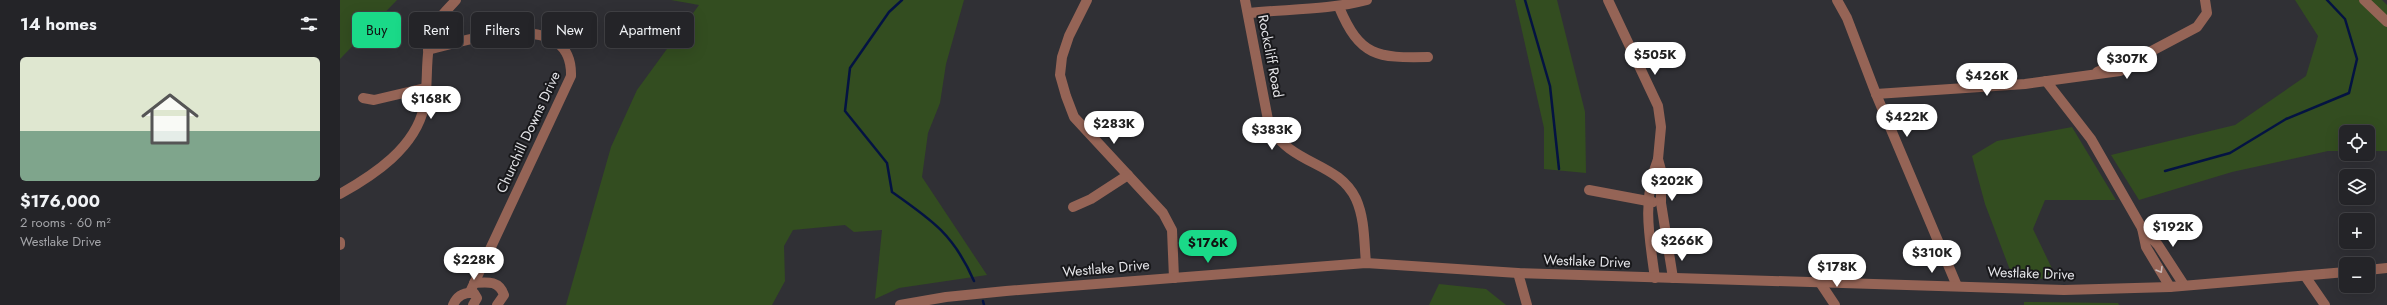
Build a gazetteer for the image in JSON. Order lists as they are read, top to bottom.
{
  "streets": {
    "street": ["Rockcliff Road", "Churchill Downs Drive", "Westlake Drive"]
  },
  "crossings": [
    ["Rockcliff Road", "Westlake Drive"]
  ],
  "page": {
    "heading": "14 homes",
    "chip": [
      "Buy",
      "Rent",
      "Filters",
      "New",
      "Apartment"
    ],
    "price": [
      "$505K",
      "$307K",
      "$426K",
      "$168K",
      "$422K",
      "$283K",
      "$383K",
      "$202K",
      "$192K",
      "$266K",
      "$176K",
      "$310K",
      "$228K",
      "$178K"
    ],
    "list": [
      {
        "name": "$176,000",
        "note": "2 rooms · 60 m² · Westlake Drive"
      }
    ],
    "map_buttons": ["+", "−"]
  }
}
